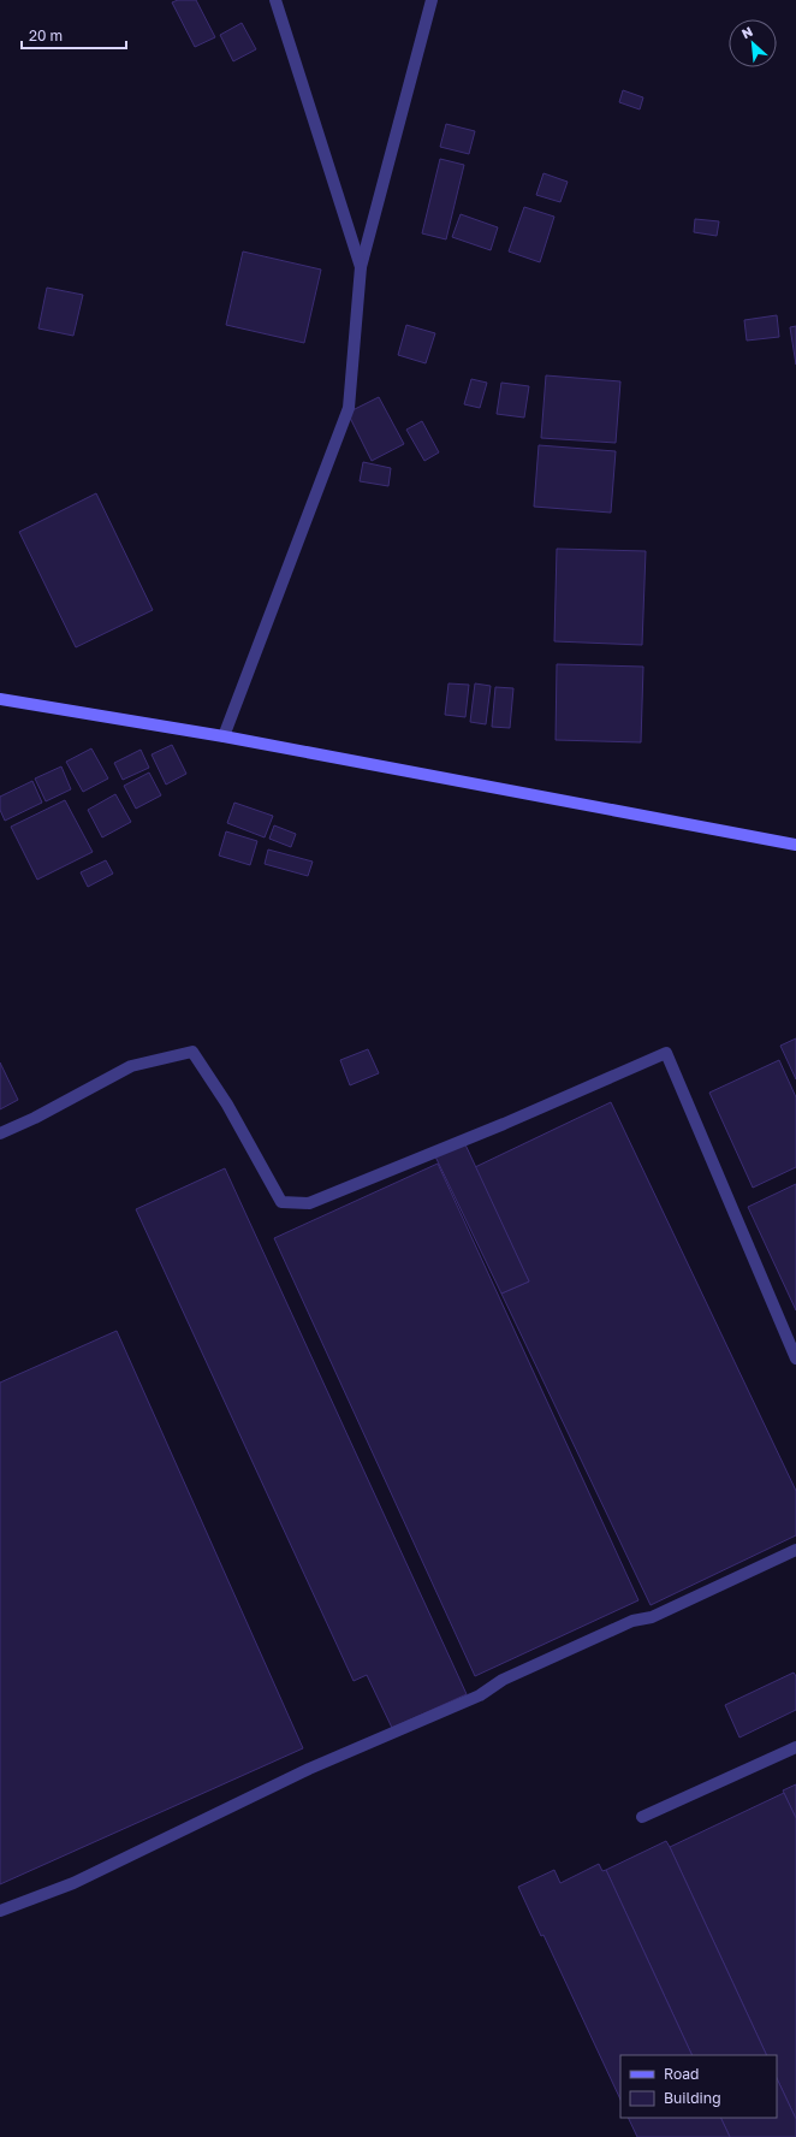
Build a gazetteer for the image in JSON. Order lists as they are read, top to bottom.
{
  "legend": ["Road", "Building"],
  "scale_bar": "20 m",
  "north": "top left"
}
